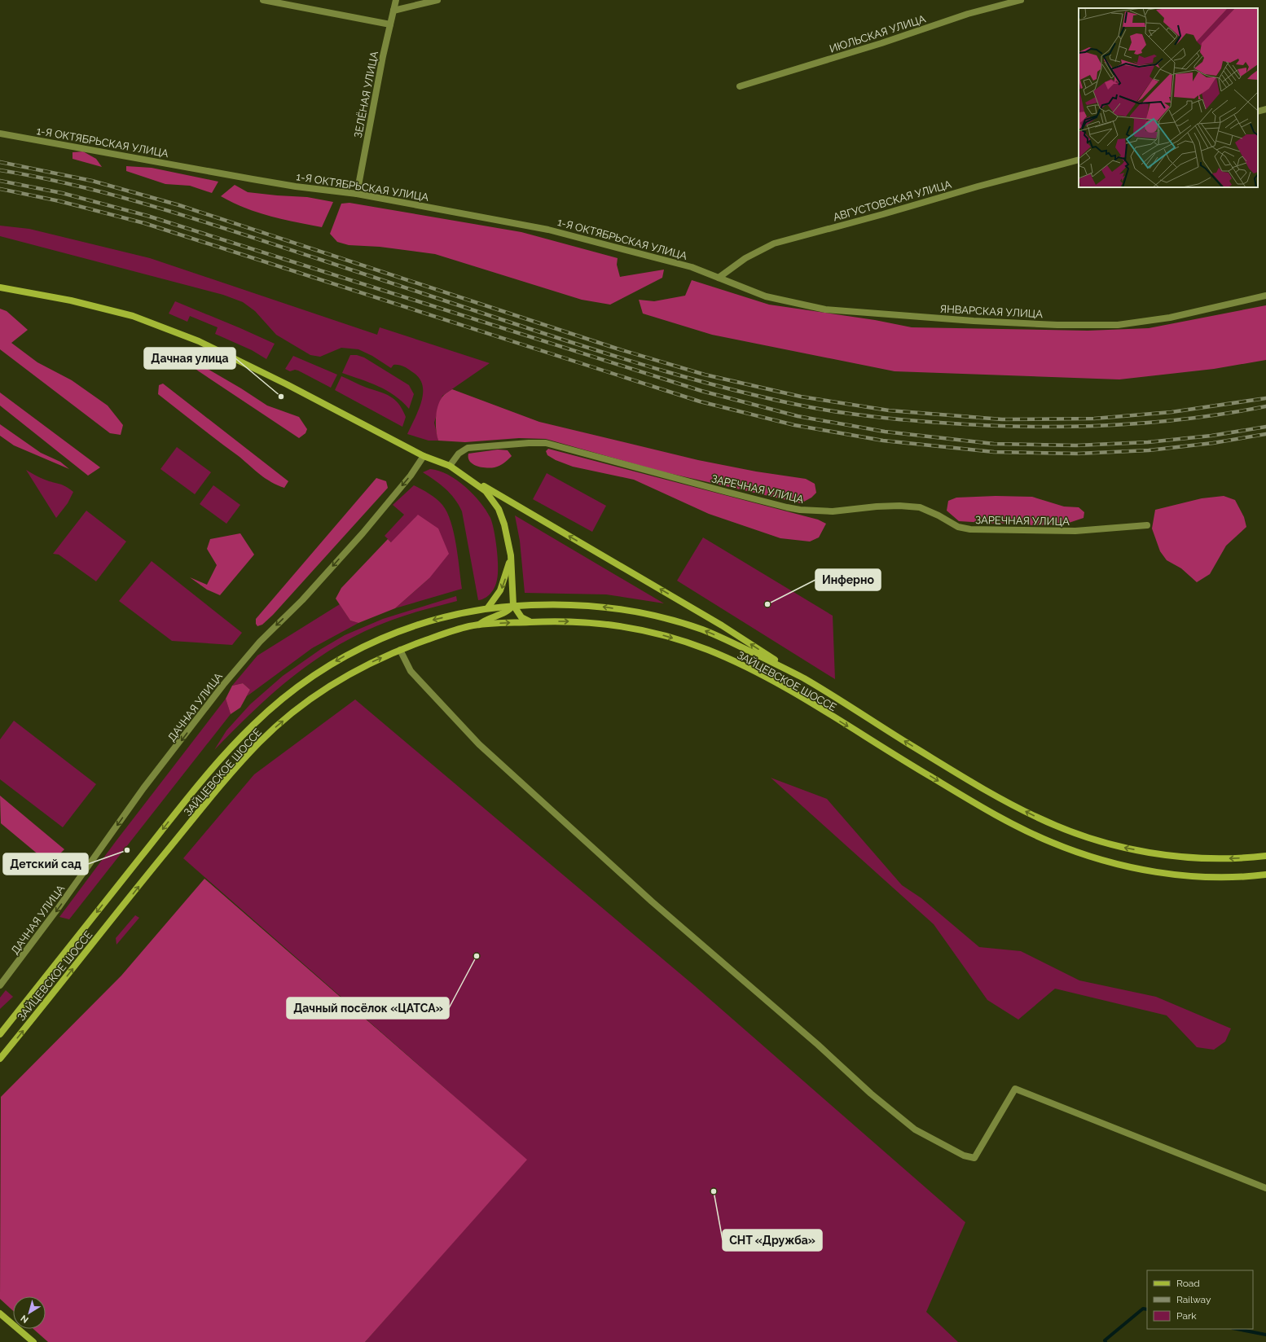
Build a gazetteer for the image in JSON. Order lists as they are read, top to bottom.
{
  "streets": {
    "main road": ["ЗАЙЦЕВСКОЕ ШОССЕ"],
    "street": [
      "ИЮЛЬСКАЯ УЛИЦА",
      "ЗЕЛЁНАЯ УЛИЦА",
      "1-Я ОКТЯБРЬСКАЯ УЛИЦА",
      "АВГУСТОВСКАЯ УЛИЦА",
      "ЯНВАРСКАЯ УЛИЦА",
      "ЗАРЕЧНАЯ УЛИЦА",
      "ДАЧНАЯ УЛИЦА"
    ]
  },
  "crossings": [
    ["ЗЕЛЁНАЯ УЛИЦА", "1-Я ОКТЯБРЬСКАЯ УЛИЦА"],
    ["1-Я ОКТЯБРЬСКАЯ УЛИЦА", "АВГУСТОВСКАЯ УЛИЦА"],
    ["1-Я ОКТЯБРЬСКАЯ УЛИЦА", "ЯНВАРСКАЯ УЛИЦА"],
    ["АВГУСТОВСКАЯ УЛИЦА", "ЯНВАРСКАЯ УЛИЦА"]
  ],
  "one_way": ["ДАЧНАЯ УЛИЦА"],
  "places": [
    "Дачная улица",
    "Инферно",
    "Детский сад",
    "Дачный посёлок «ЦАТСА»",
    "СНТ «Дружба»"
  ],
  "legend": ["Road", "Railway", "Park"],
  "north": "bottom left"
}
